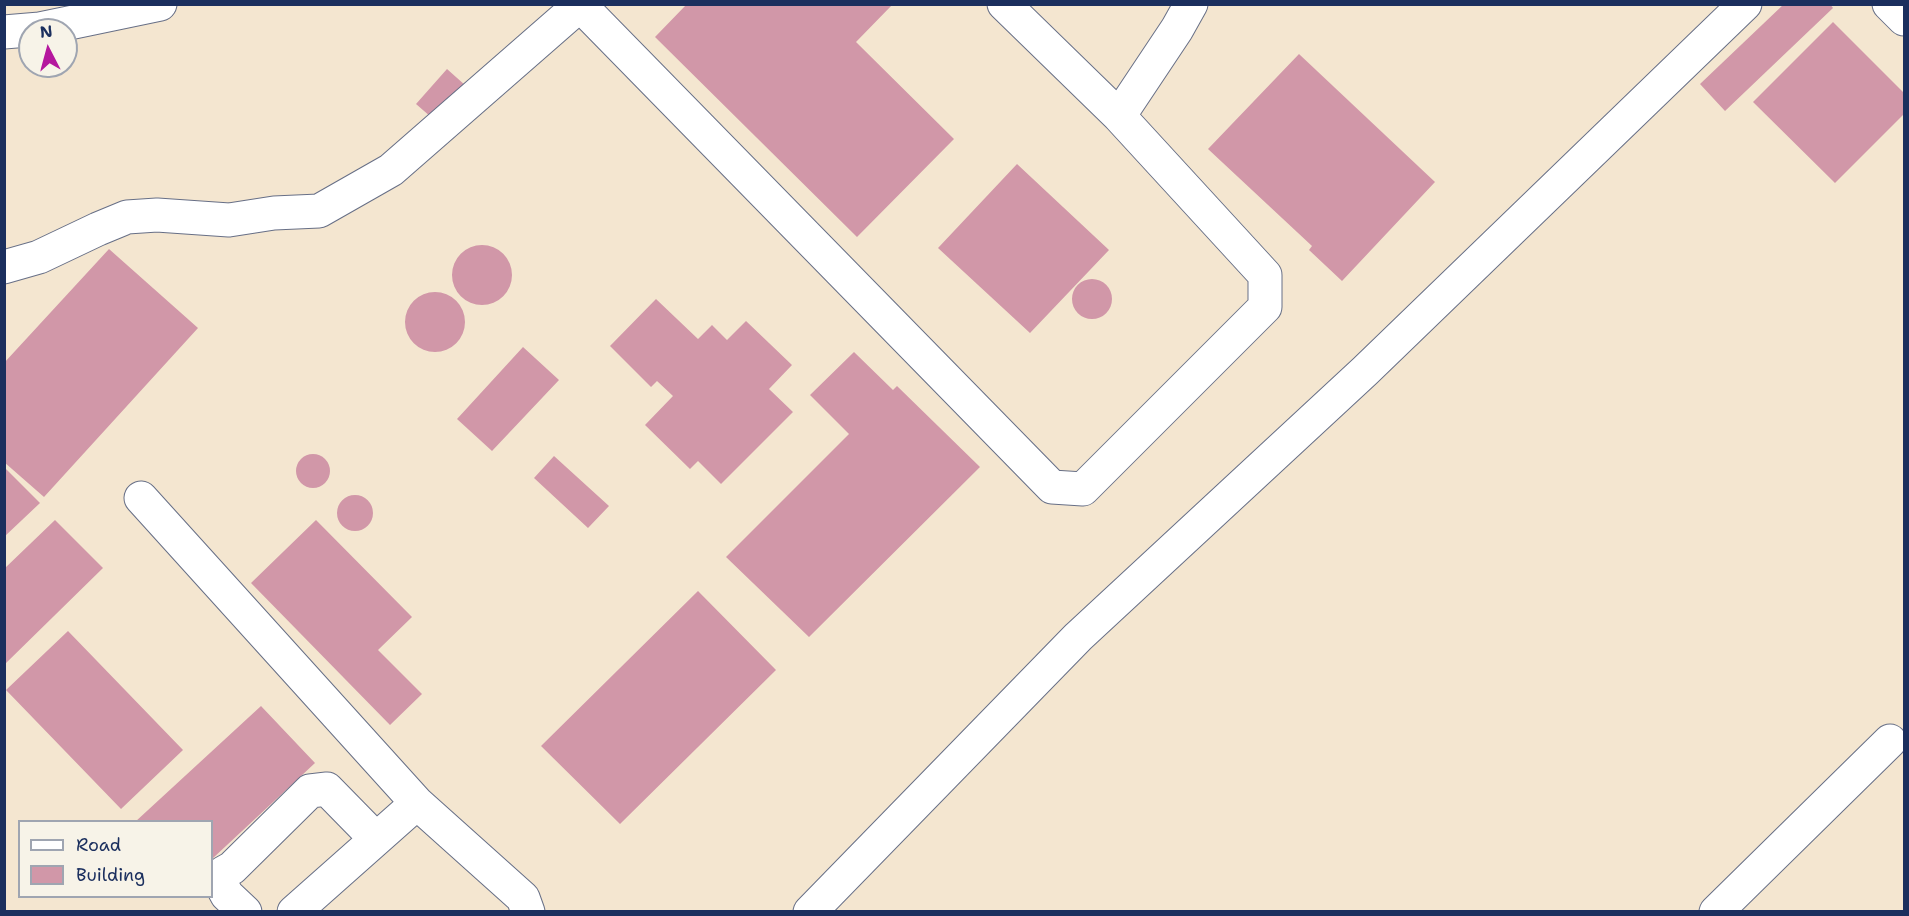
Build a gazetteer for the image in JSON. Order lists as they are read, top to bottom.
{
  "legend": ["Road", "Building"],
  "north": "top"
}
